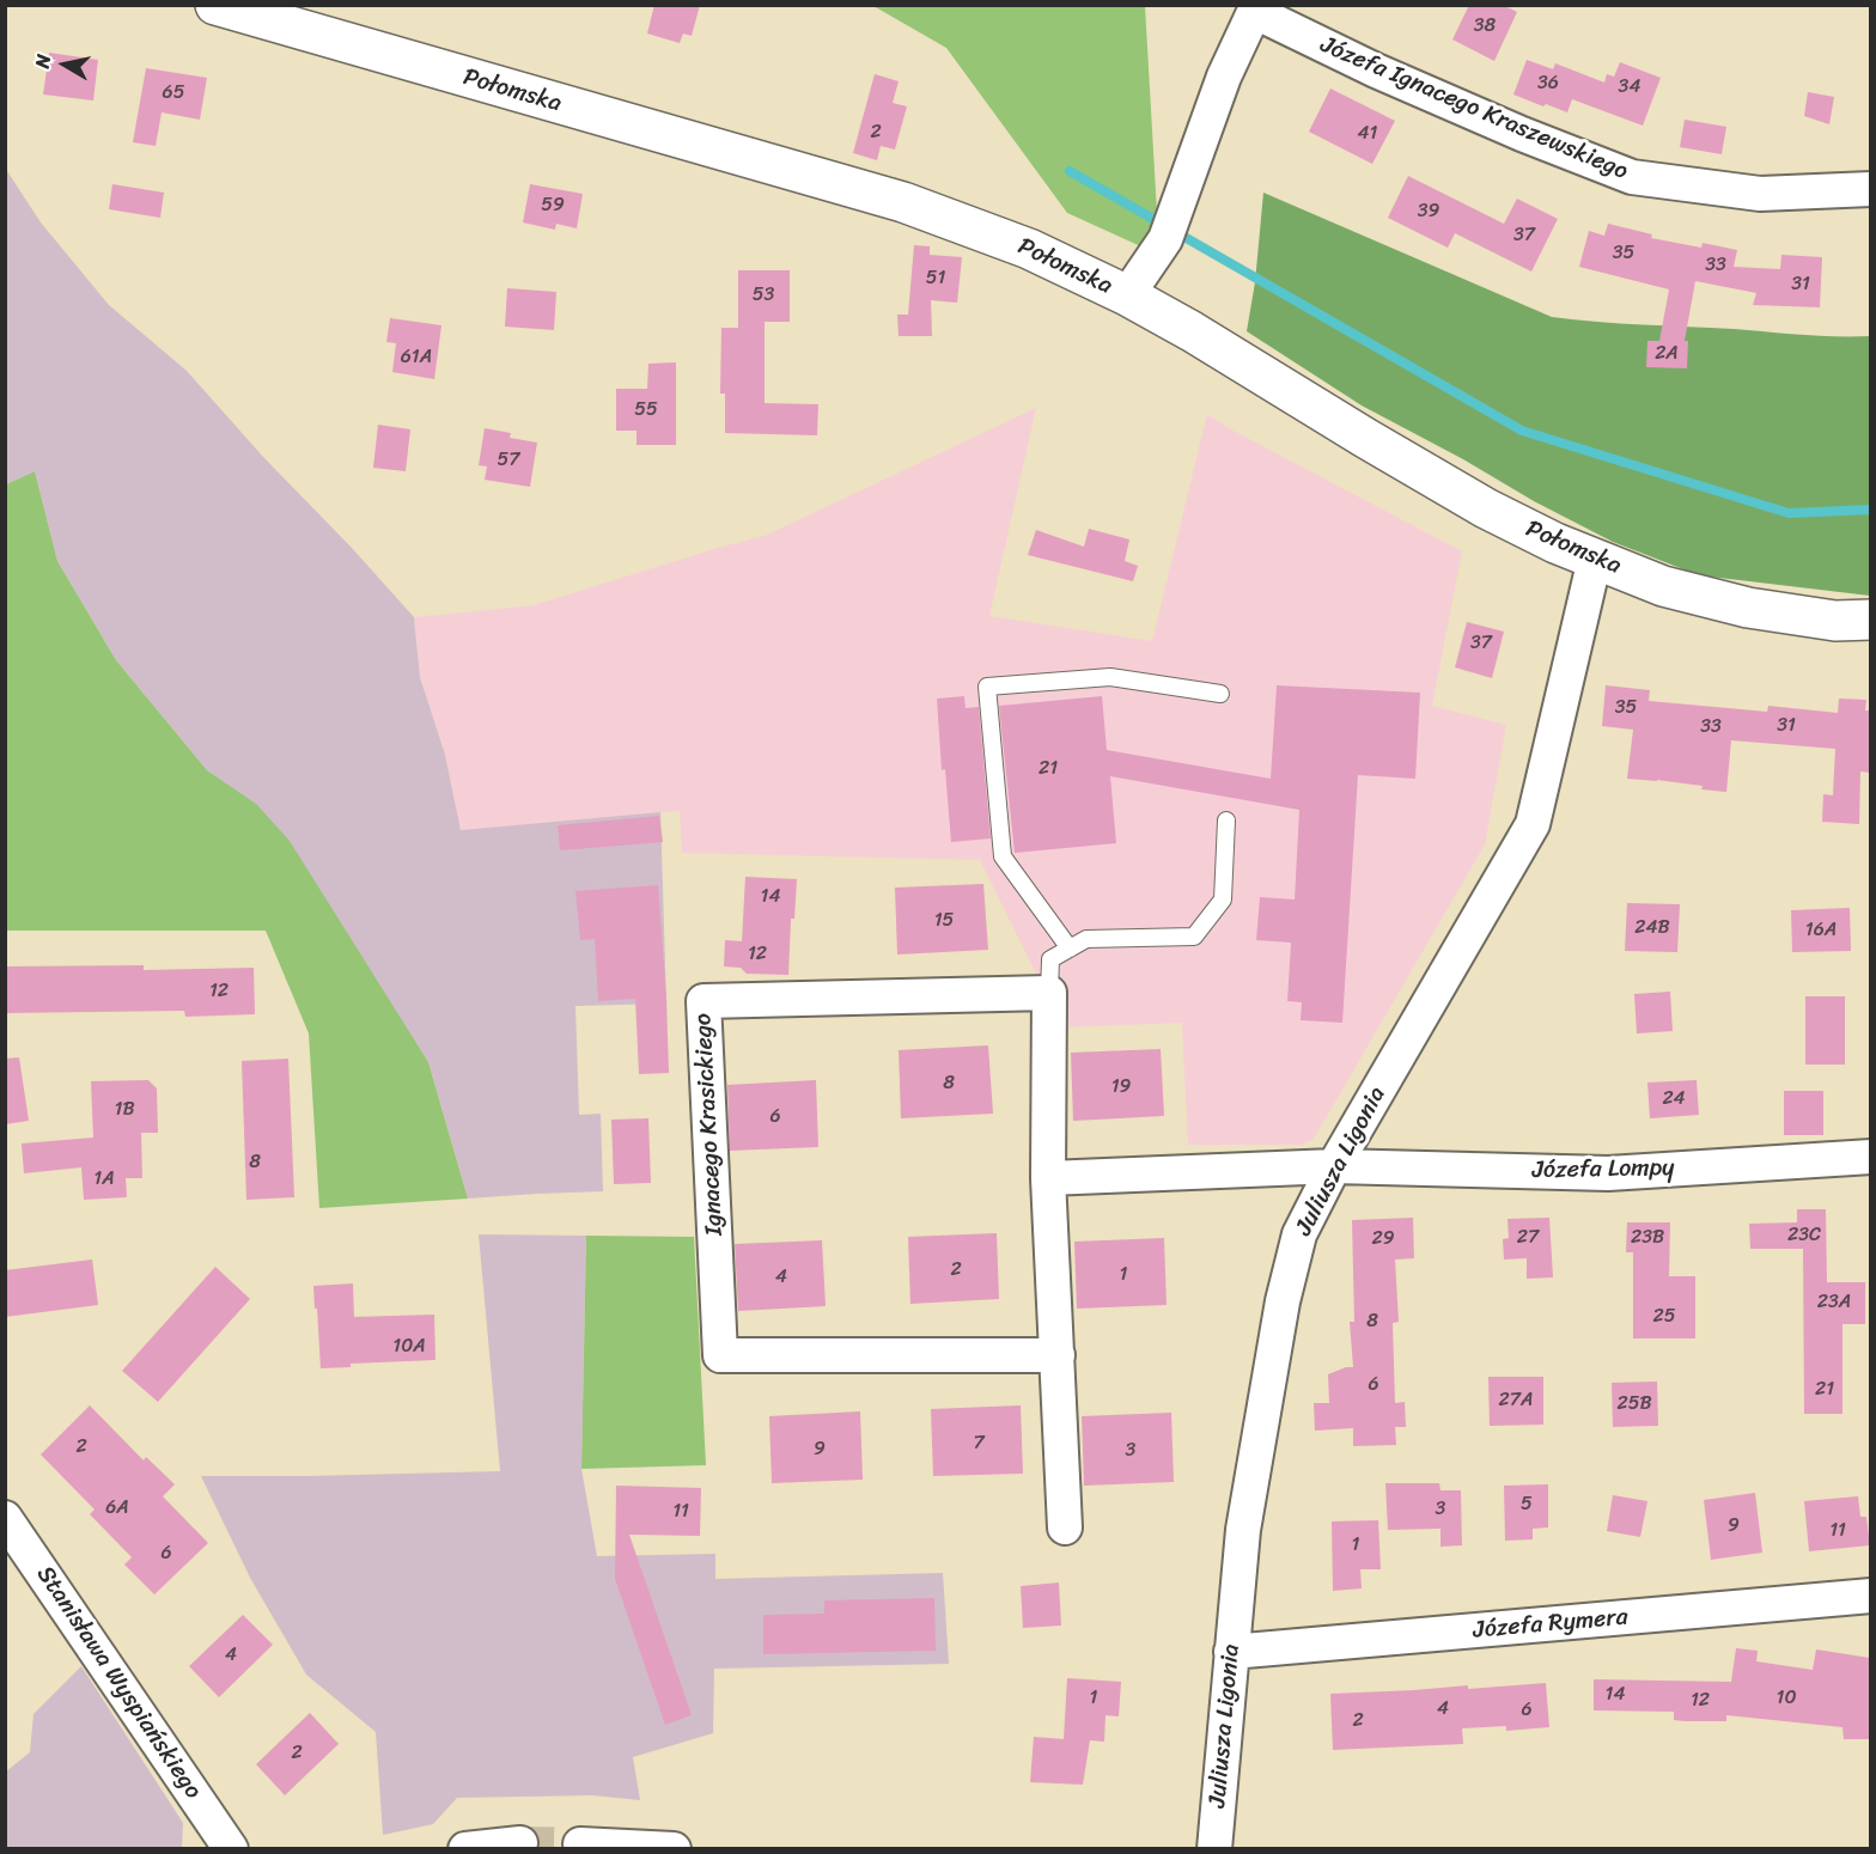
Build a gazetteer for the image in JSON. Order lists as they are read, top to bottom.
{
  "streets": {
    "street": [
      "Połomska",
      "Józefa Ignacego Kraszewskiego",
      "Ignacego Krasickiego",
      "Juliusza Ligonia",
      "Józefa Lompy",
      "Józefa Rymera",
      "Stanisława Wyspiańskiego"
    ]
  },
  "crossings": [
    ["Połomska", "Juliusza Ligonia"],
    ["Juliusza Ligonia", "Józefa Lompy"],
    ["Juliusza Ligonia", "Józefa Rymera"]
  ],
  "house_numbers": [
    "38",
    "36",
    "34",
    "65",
    "2",
    "41",
    "59",
    "39",
    "37",
    "35",
    "33",
    "51",
    "31",
    "53",
    "2A",
    "61A",
    "55",
    "57",
    "37",
    "35",
    "31",
    "33",
    "21",
    "14",
    "15",
    "24B",
    "16A",
    "12",
    "12",
    "8",
    "19",
    "24",
    "1B",
    "6",
    "8",
    "1A",
    "23C",
    "27",
    "23B",
    "29",
    "2",
    "1",
    "4",
    "23A",
    "25",
    "8",
    "10A",
    "6",
    "21",
    "27A",
    "25B",
    "7",
    "2",
    "9",
    "3",
    "5",
    "6A",
    "3",
    "11",
    "9",
    "11",
    "1",
    "6",
    "4",
    "14",
    "1",
    "10",
    "12",
    "4",
    "6",
    "2",
    "2"
  ],
  "north": "left"
}
